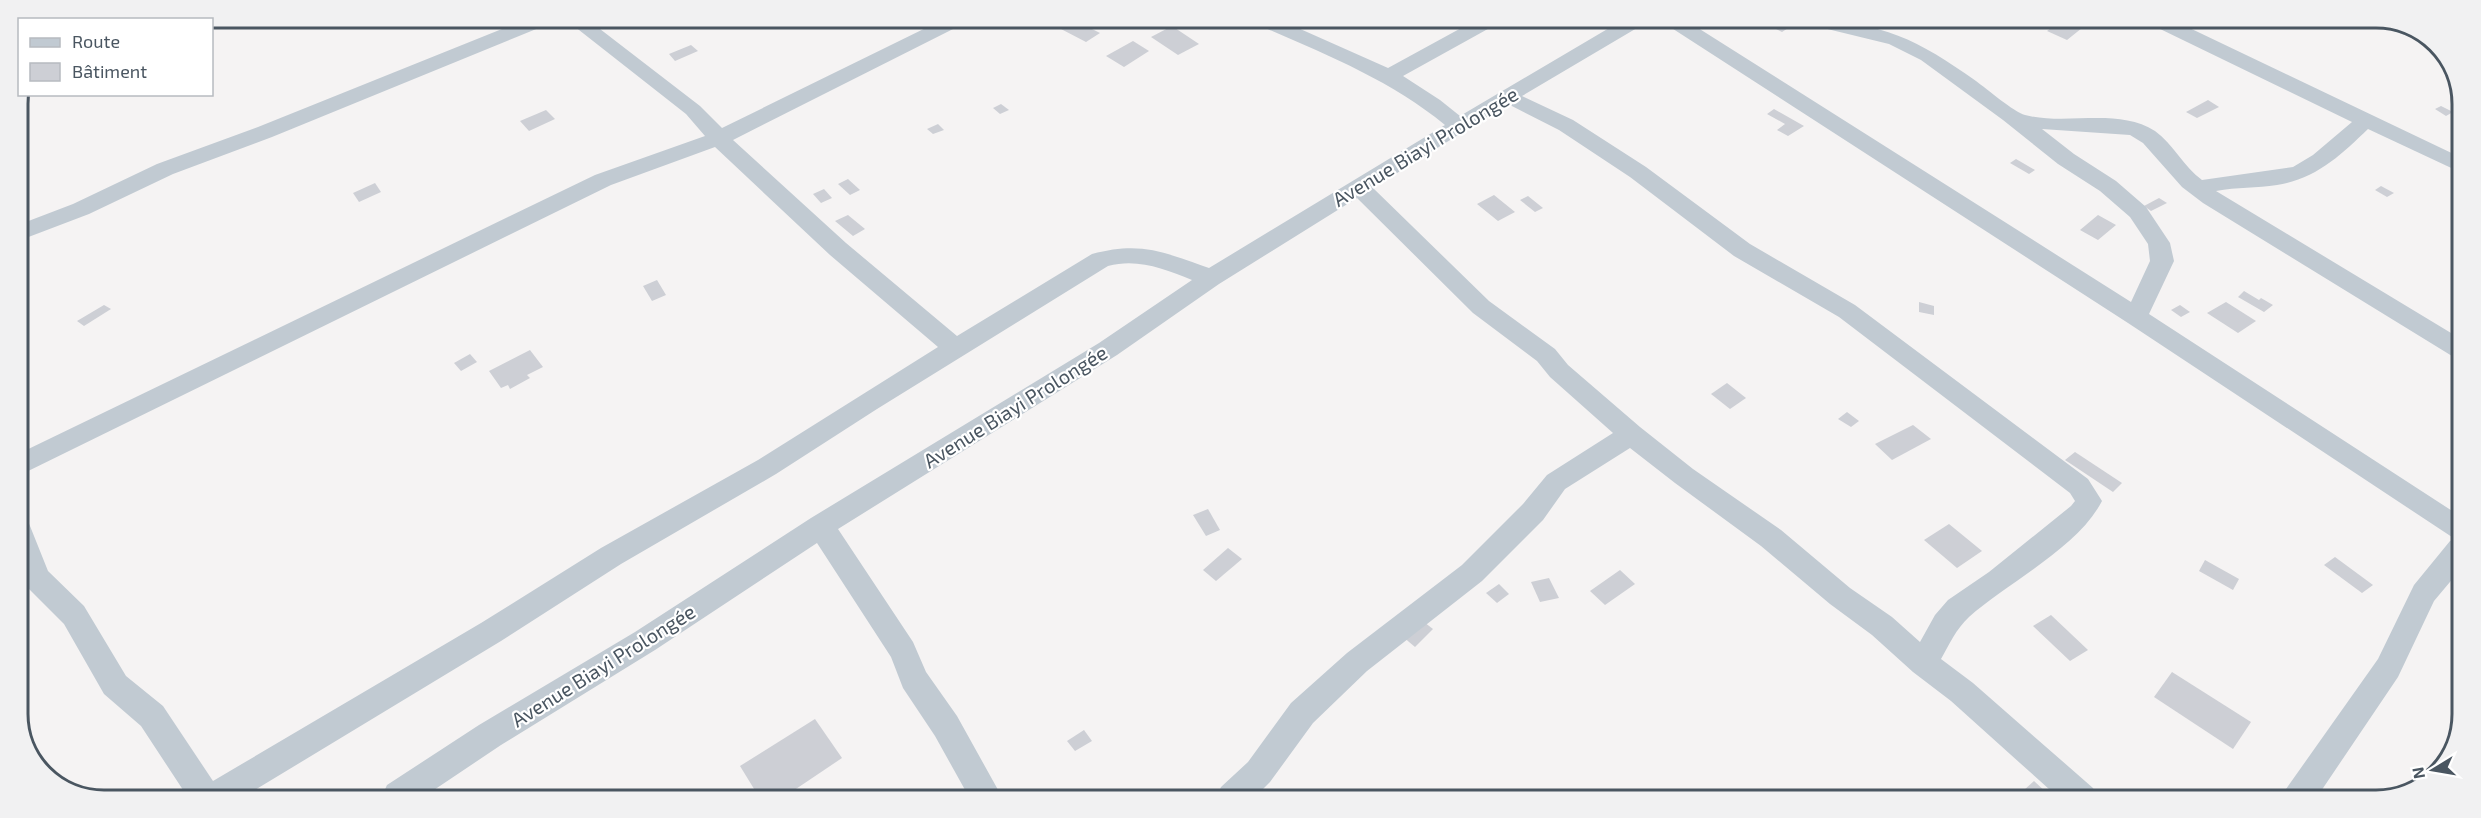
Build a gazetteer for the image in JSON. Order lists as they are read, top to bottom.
{
  "streets": {
    "street": ["Avenue Biayi Prolongée"]
  },
  "legend": ["Route", "Bâtiment"],
  "north": "left"
}
